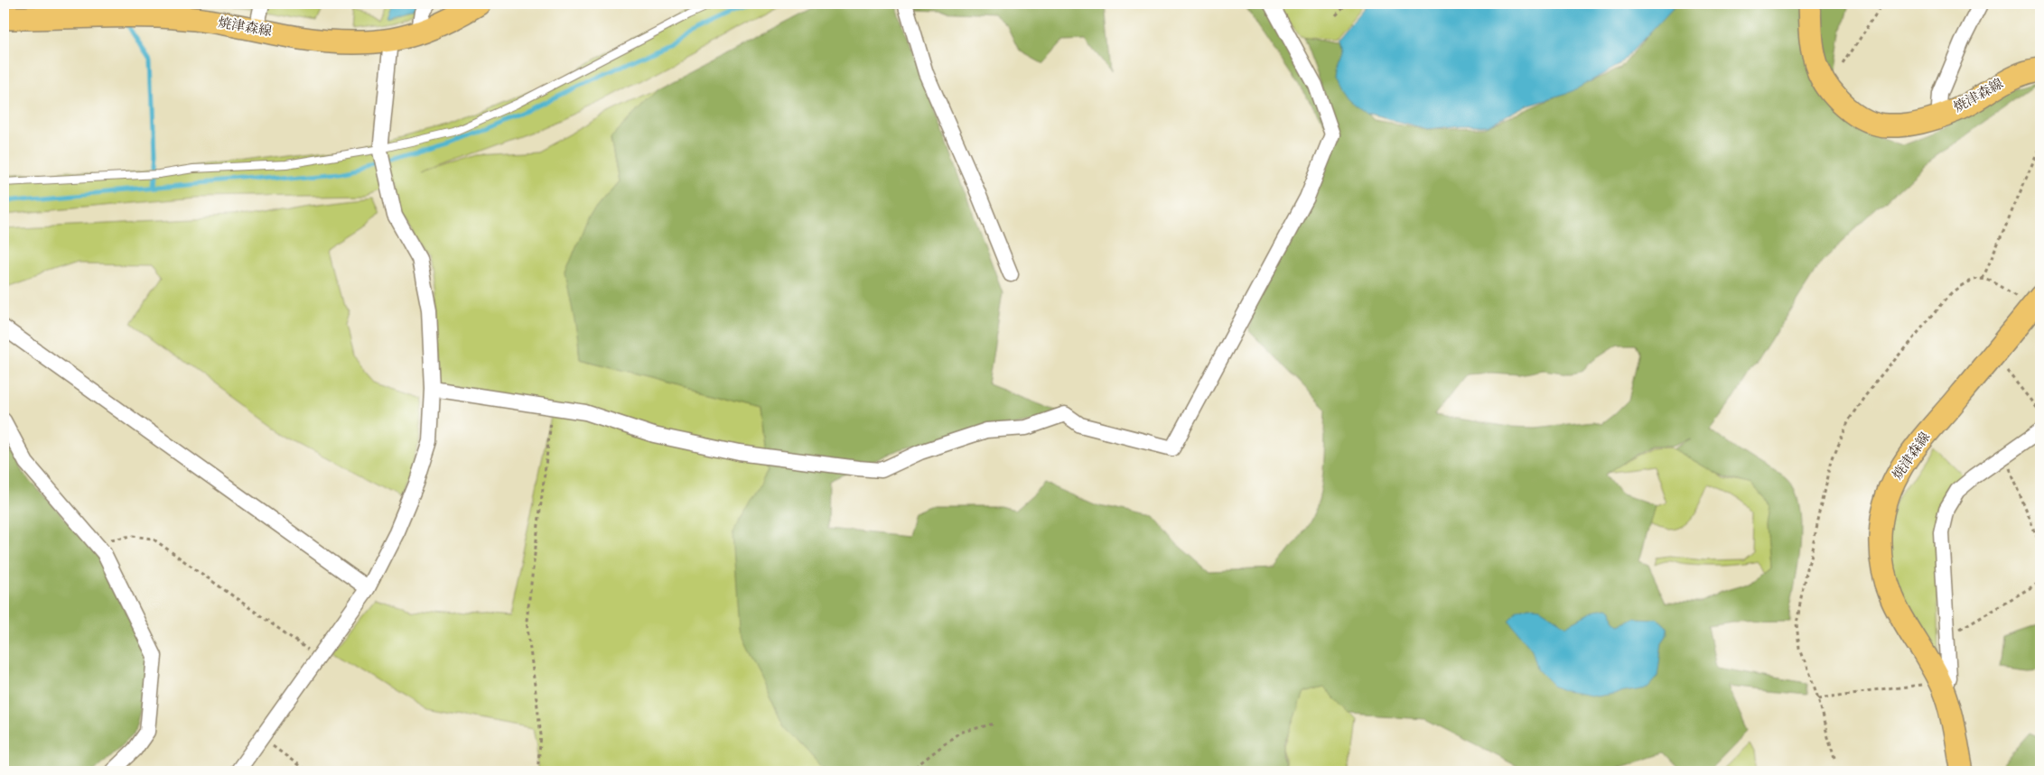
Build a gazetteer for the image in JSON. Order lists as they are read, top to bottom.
{
  "streets": {
    "main road": ["焼津森線"]
  }
}
